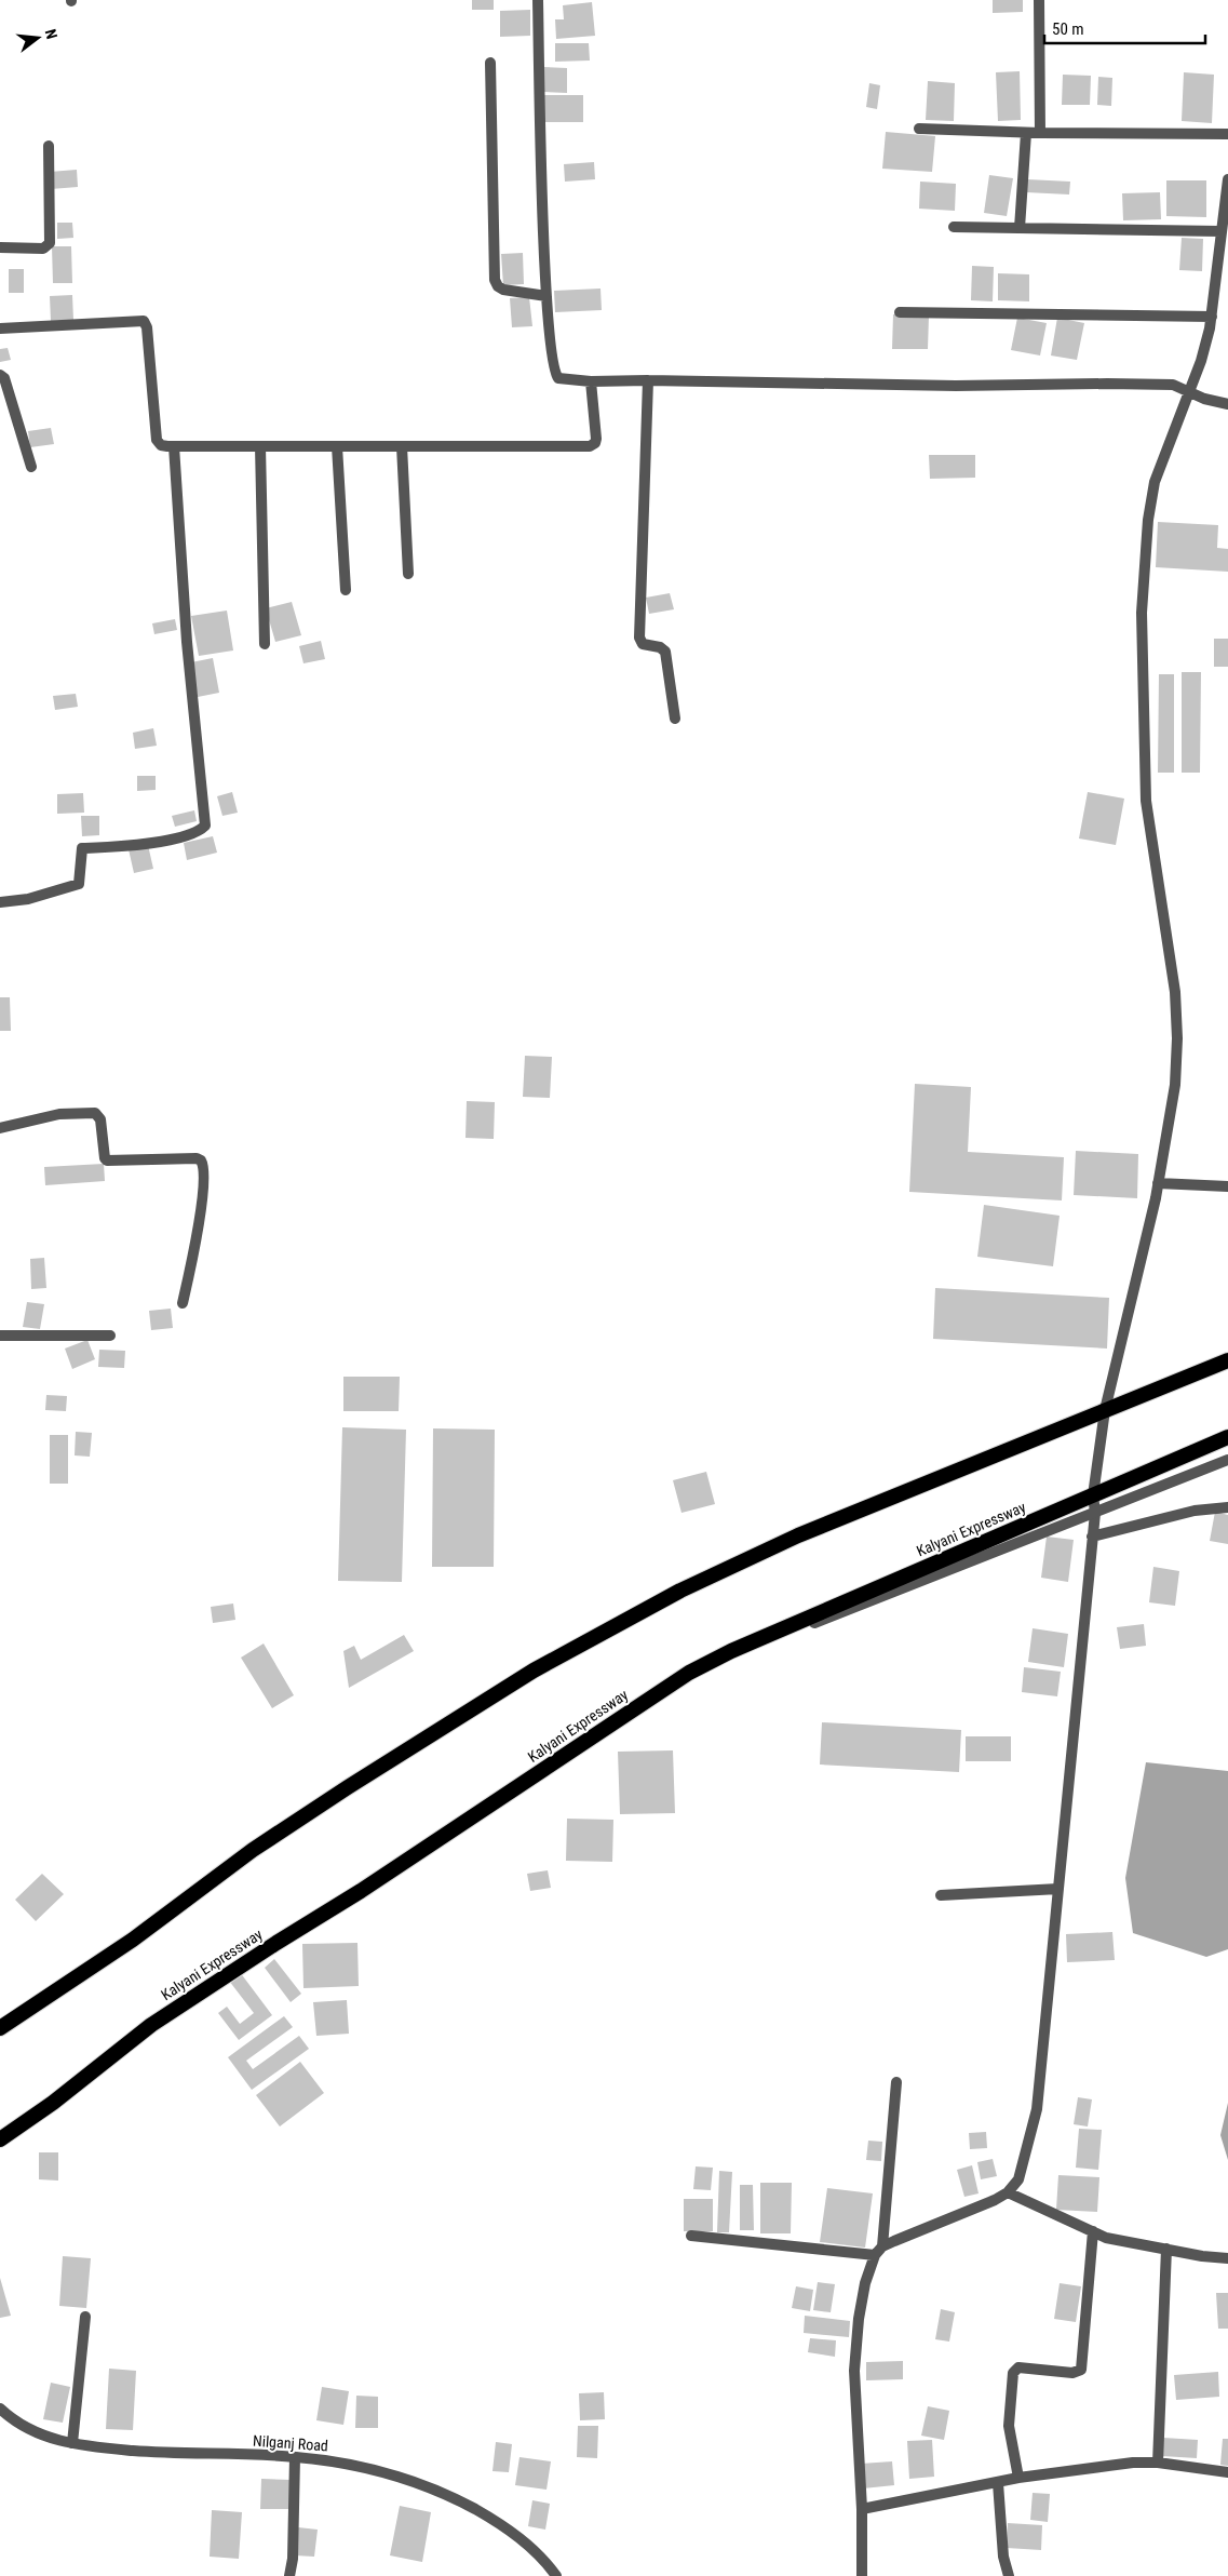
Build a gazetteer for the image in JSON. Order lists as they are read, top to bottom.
{
  "streets": {
    "highway": ["Kalyani Expressway"],
    "street": ["Nilganj Road"]
  },
  "scale_bar": "50 m",
  "north": "right"
}
